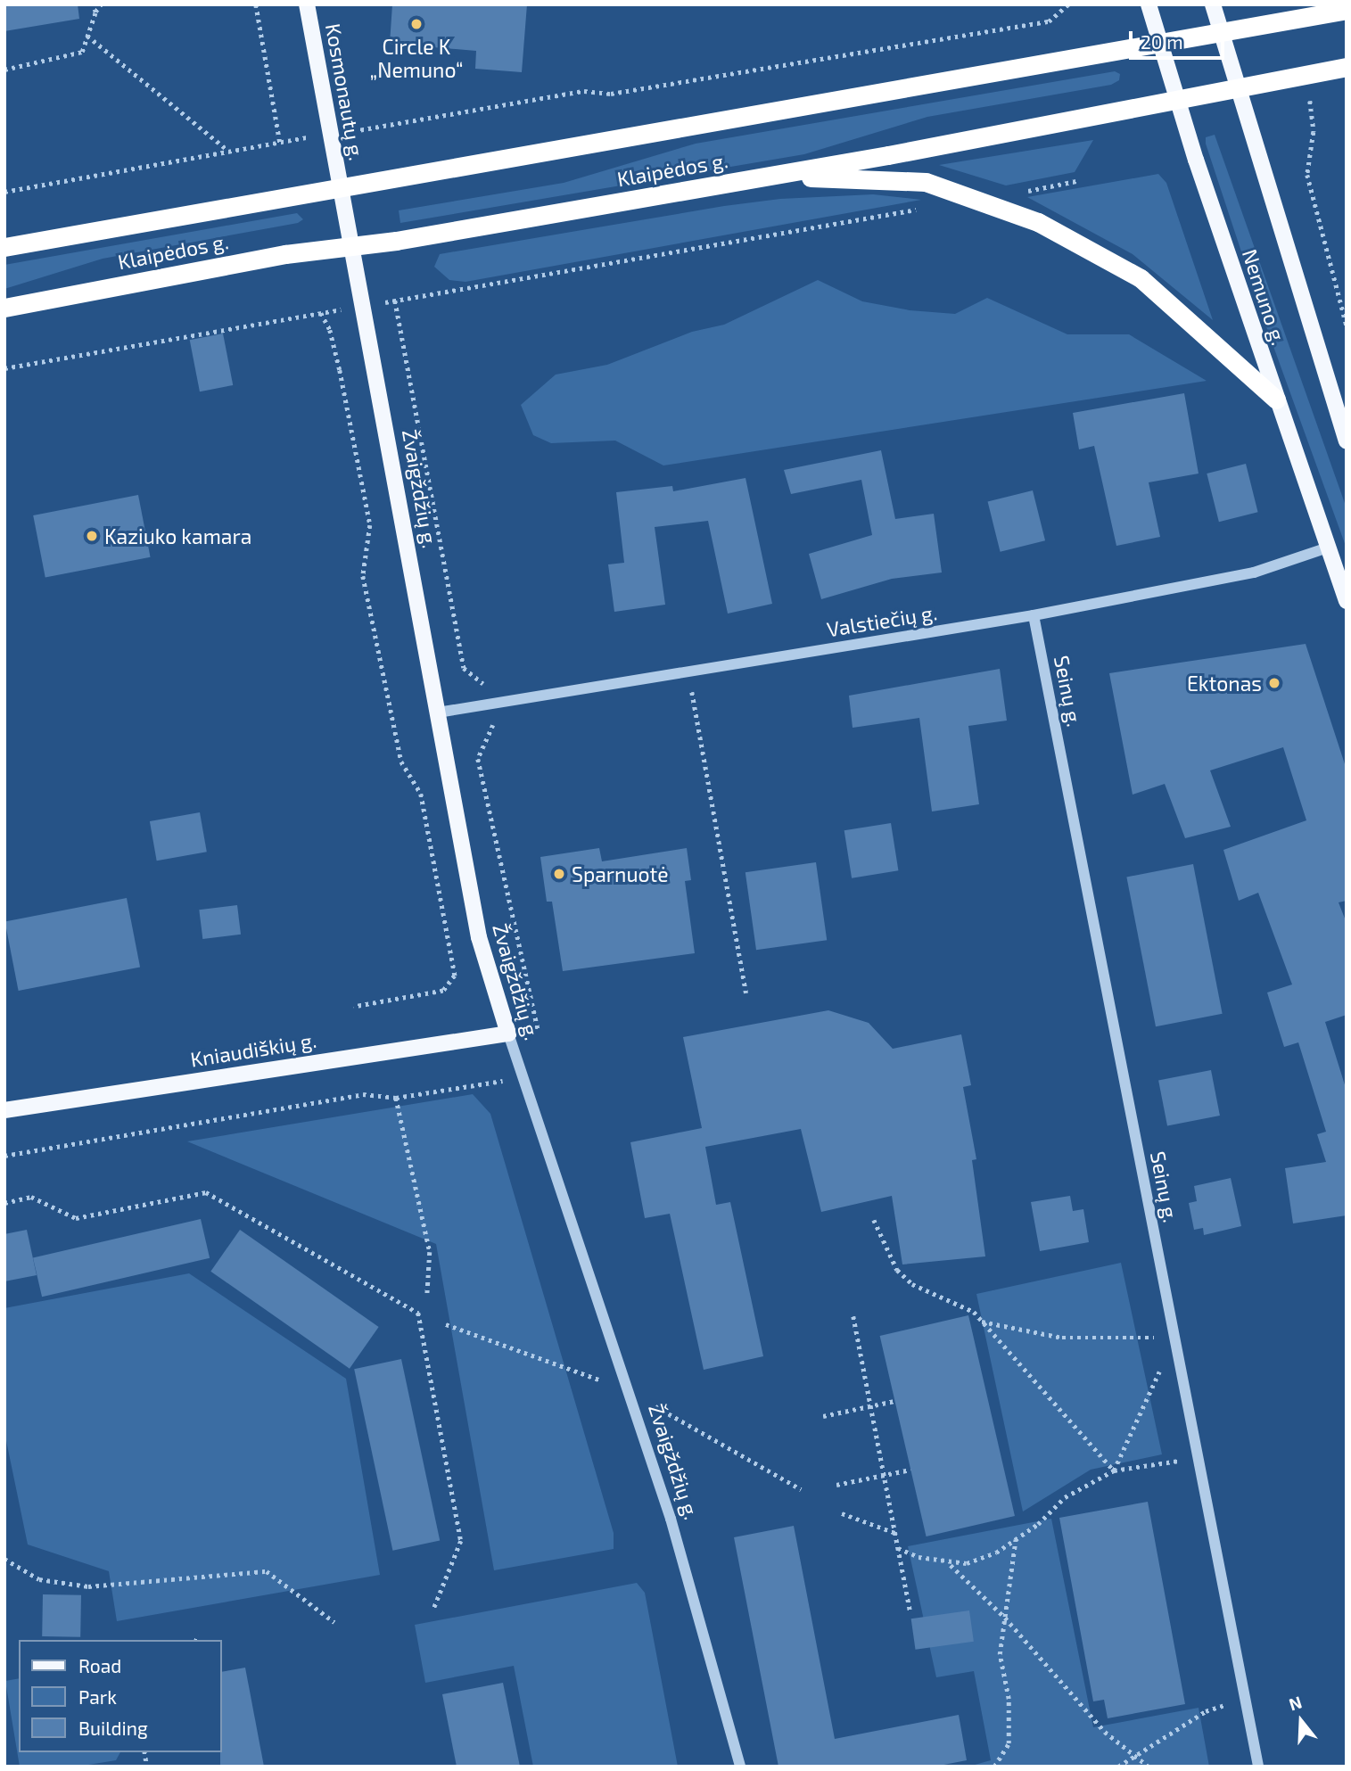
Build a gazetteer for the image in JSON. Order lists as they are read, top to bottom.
{
  "streets": {
    "highway": ["Klaipėdos g."],
    "main road": [
      "Kosmonautų g.",
      "Nemuno g.",
      "Žvaigždžių g.",
      "Kniaudiškių g."
    ],
    "street": ["Valstiečių g.", "Seinų g."]
  },
  "crossings": [
    ["Kosmonautų g.", "Klaipėdos g."],
    ["Kosmonautų g.", "Žvaigždžių g."],
    ["Klaipėdos g.", "Nemuno g."],
    ["Klaipėdos g.", "Žvaigždžių g."],
    ["Nemuno g.", "Valstiečių g."],
    ["Žvaigždžių g.", "Valstiečių g."],
    ["Žvaigždžių g.", "Kniaudiškių g."],
    ["Valstiečių g.", "Seinų g."]
  ],
  "places": [
    "Circle K „Nemuno“",
    "Kaziuko kamara",
    "Ektonas",
    "Sparnuotė"
  ],
  "legend": ["Road", "Park", "Building"],
  "scale_bar": "20 m",
  "north": "top"
}
